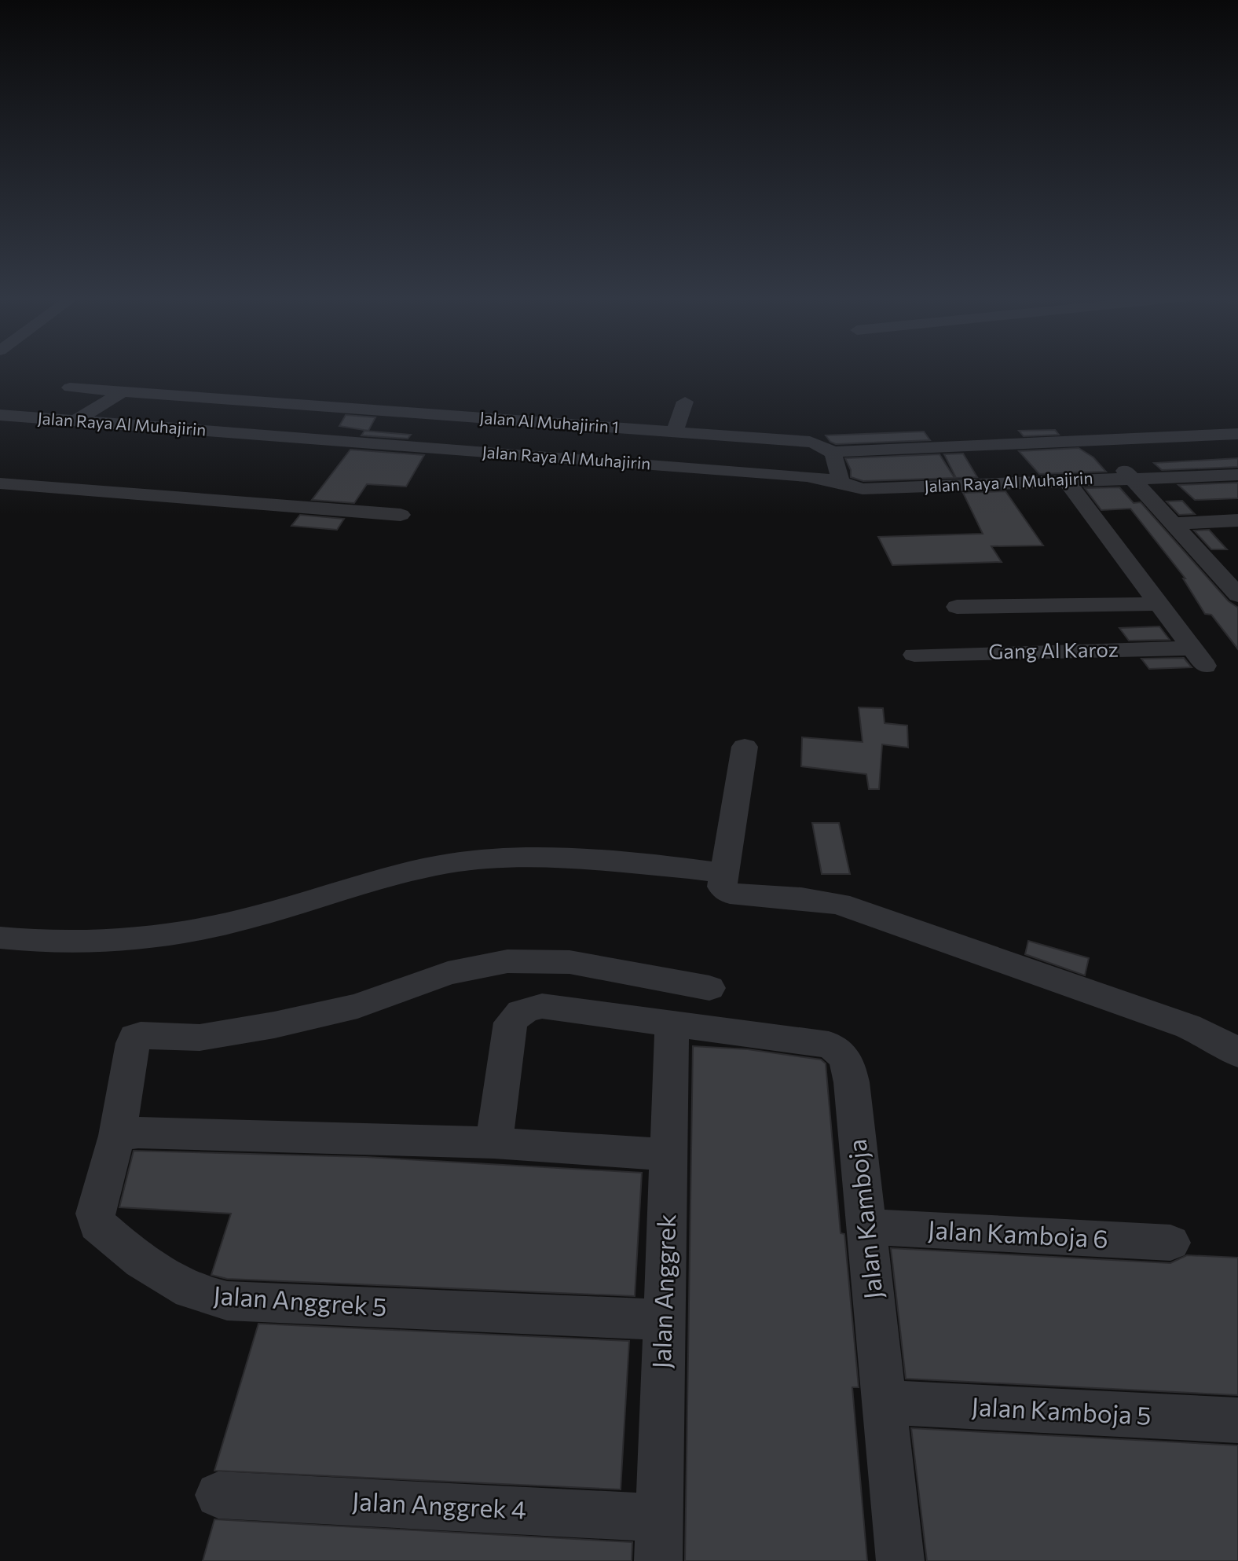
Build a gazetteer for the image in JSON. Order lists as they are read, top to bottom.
{
  "streets": {
    "street": [
      "Jalan Al Muhajirin 1",
      "Jalan Raya Al Muhajirin",
      "Gang Al Karoz",
      "Jalan Kamboja",
      "Jalan Kamboja 6",
      "Jalan Anggrek",
      "Jalan Anggrek 5",
      "Jalan Kamboja 5",
      "Jalan Anggrek 4"
    ]
  },
  "crossings": [
    ["Jalan Kamboja", "Jalan Kamboja 6"],
    ["Jalan Kamboja", "Jalan Anggrek"],
    ["Jalan Kamboja", "Jalan Kamboja 5"],
    ["Jalan Anggrek", "Jalan Anggrek 5"],
    ["Jalan Anggrek", "Jalan Anggrek 4"]
  ]
}
